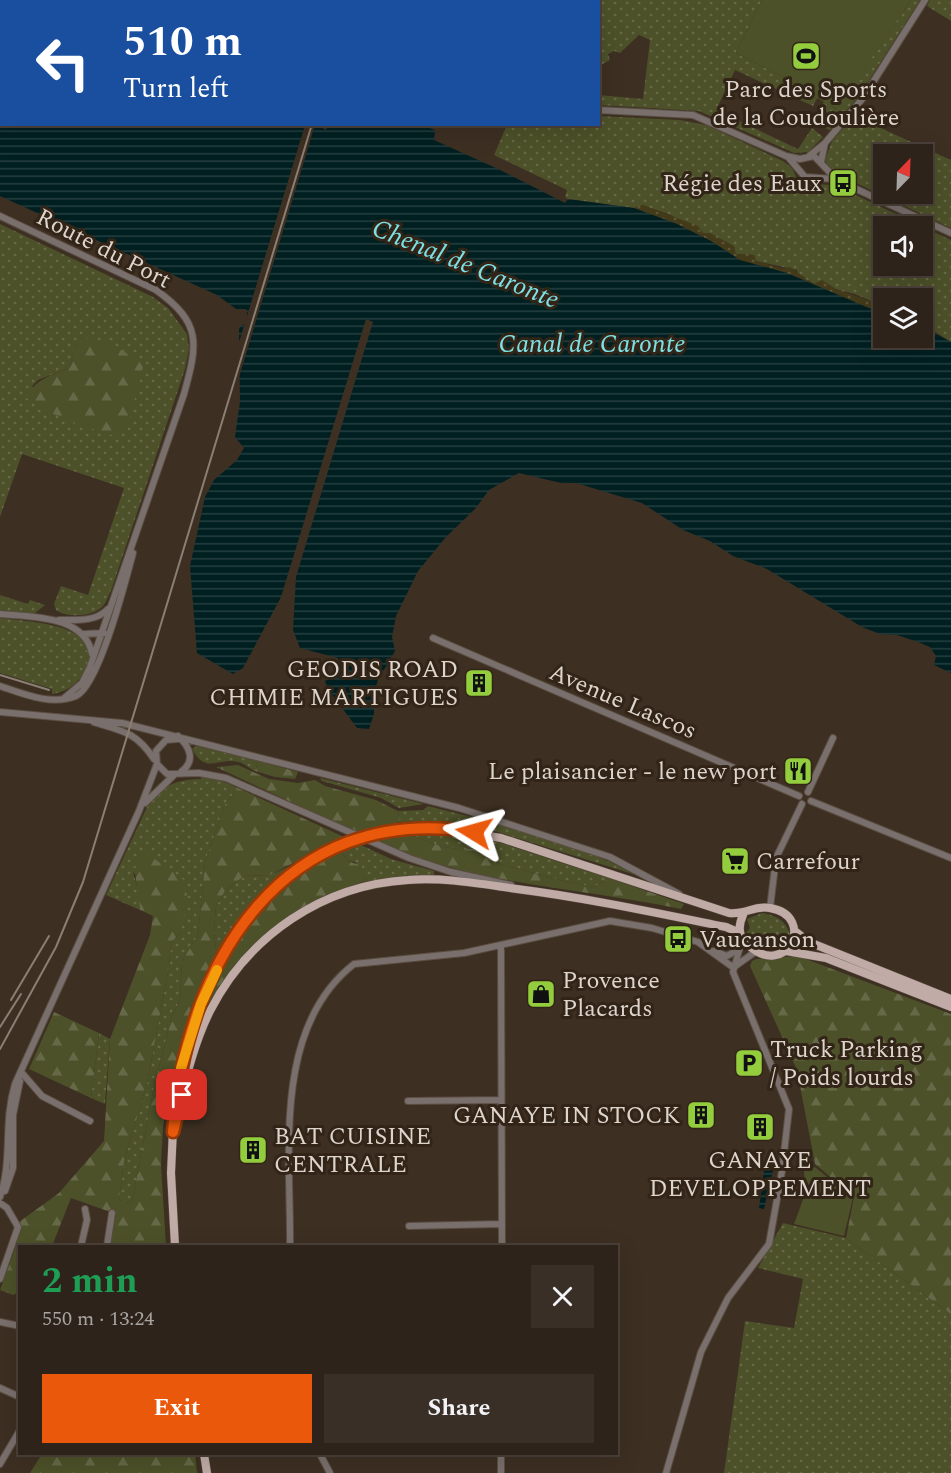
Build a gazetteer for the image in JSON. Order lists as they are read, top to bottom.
{
  "streets": {
    "street": ["Route du Port", "Avenue Lascos"]
  },
  "water": ["Chenal de Caronte", "Canal de Caronte"],
  "places": {
    "sports": ["Parc des Sports de la Coudoulière"],
    "bus stop": ["Régie des Eaux", "Vaucanson"],
    "building": [
      "GEODIS ROAD CHIMIE MARTIGUES",
      "GANAYE IN STOCK",
      "GANAYE DEVELOPPEMENT",
      "BAT CUISINE CENTRALE"
    ],
    "restaurant": ["Le plaisancier - le new port"],
    "supermarket": ["Carrefour"],
    "shop": ["Provence Placards"],
    "parking": ["Truck Parking / Poids lourds"]
  },
  "north": "top right",
  "page": {
    "turn": ["510 m", "Turn left"],
    "heading": ["2 min", "550 m · 13:24"],
    "buttons": ["Exit", "Share"]
  }
}
